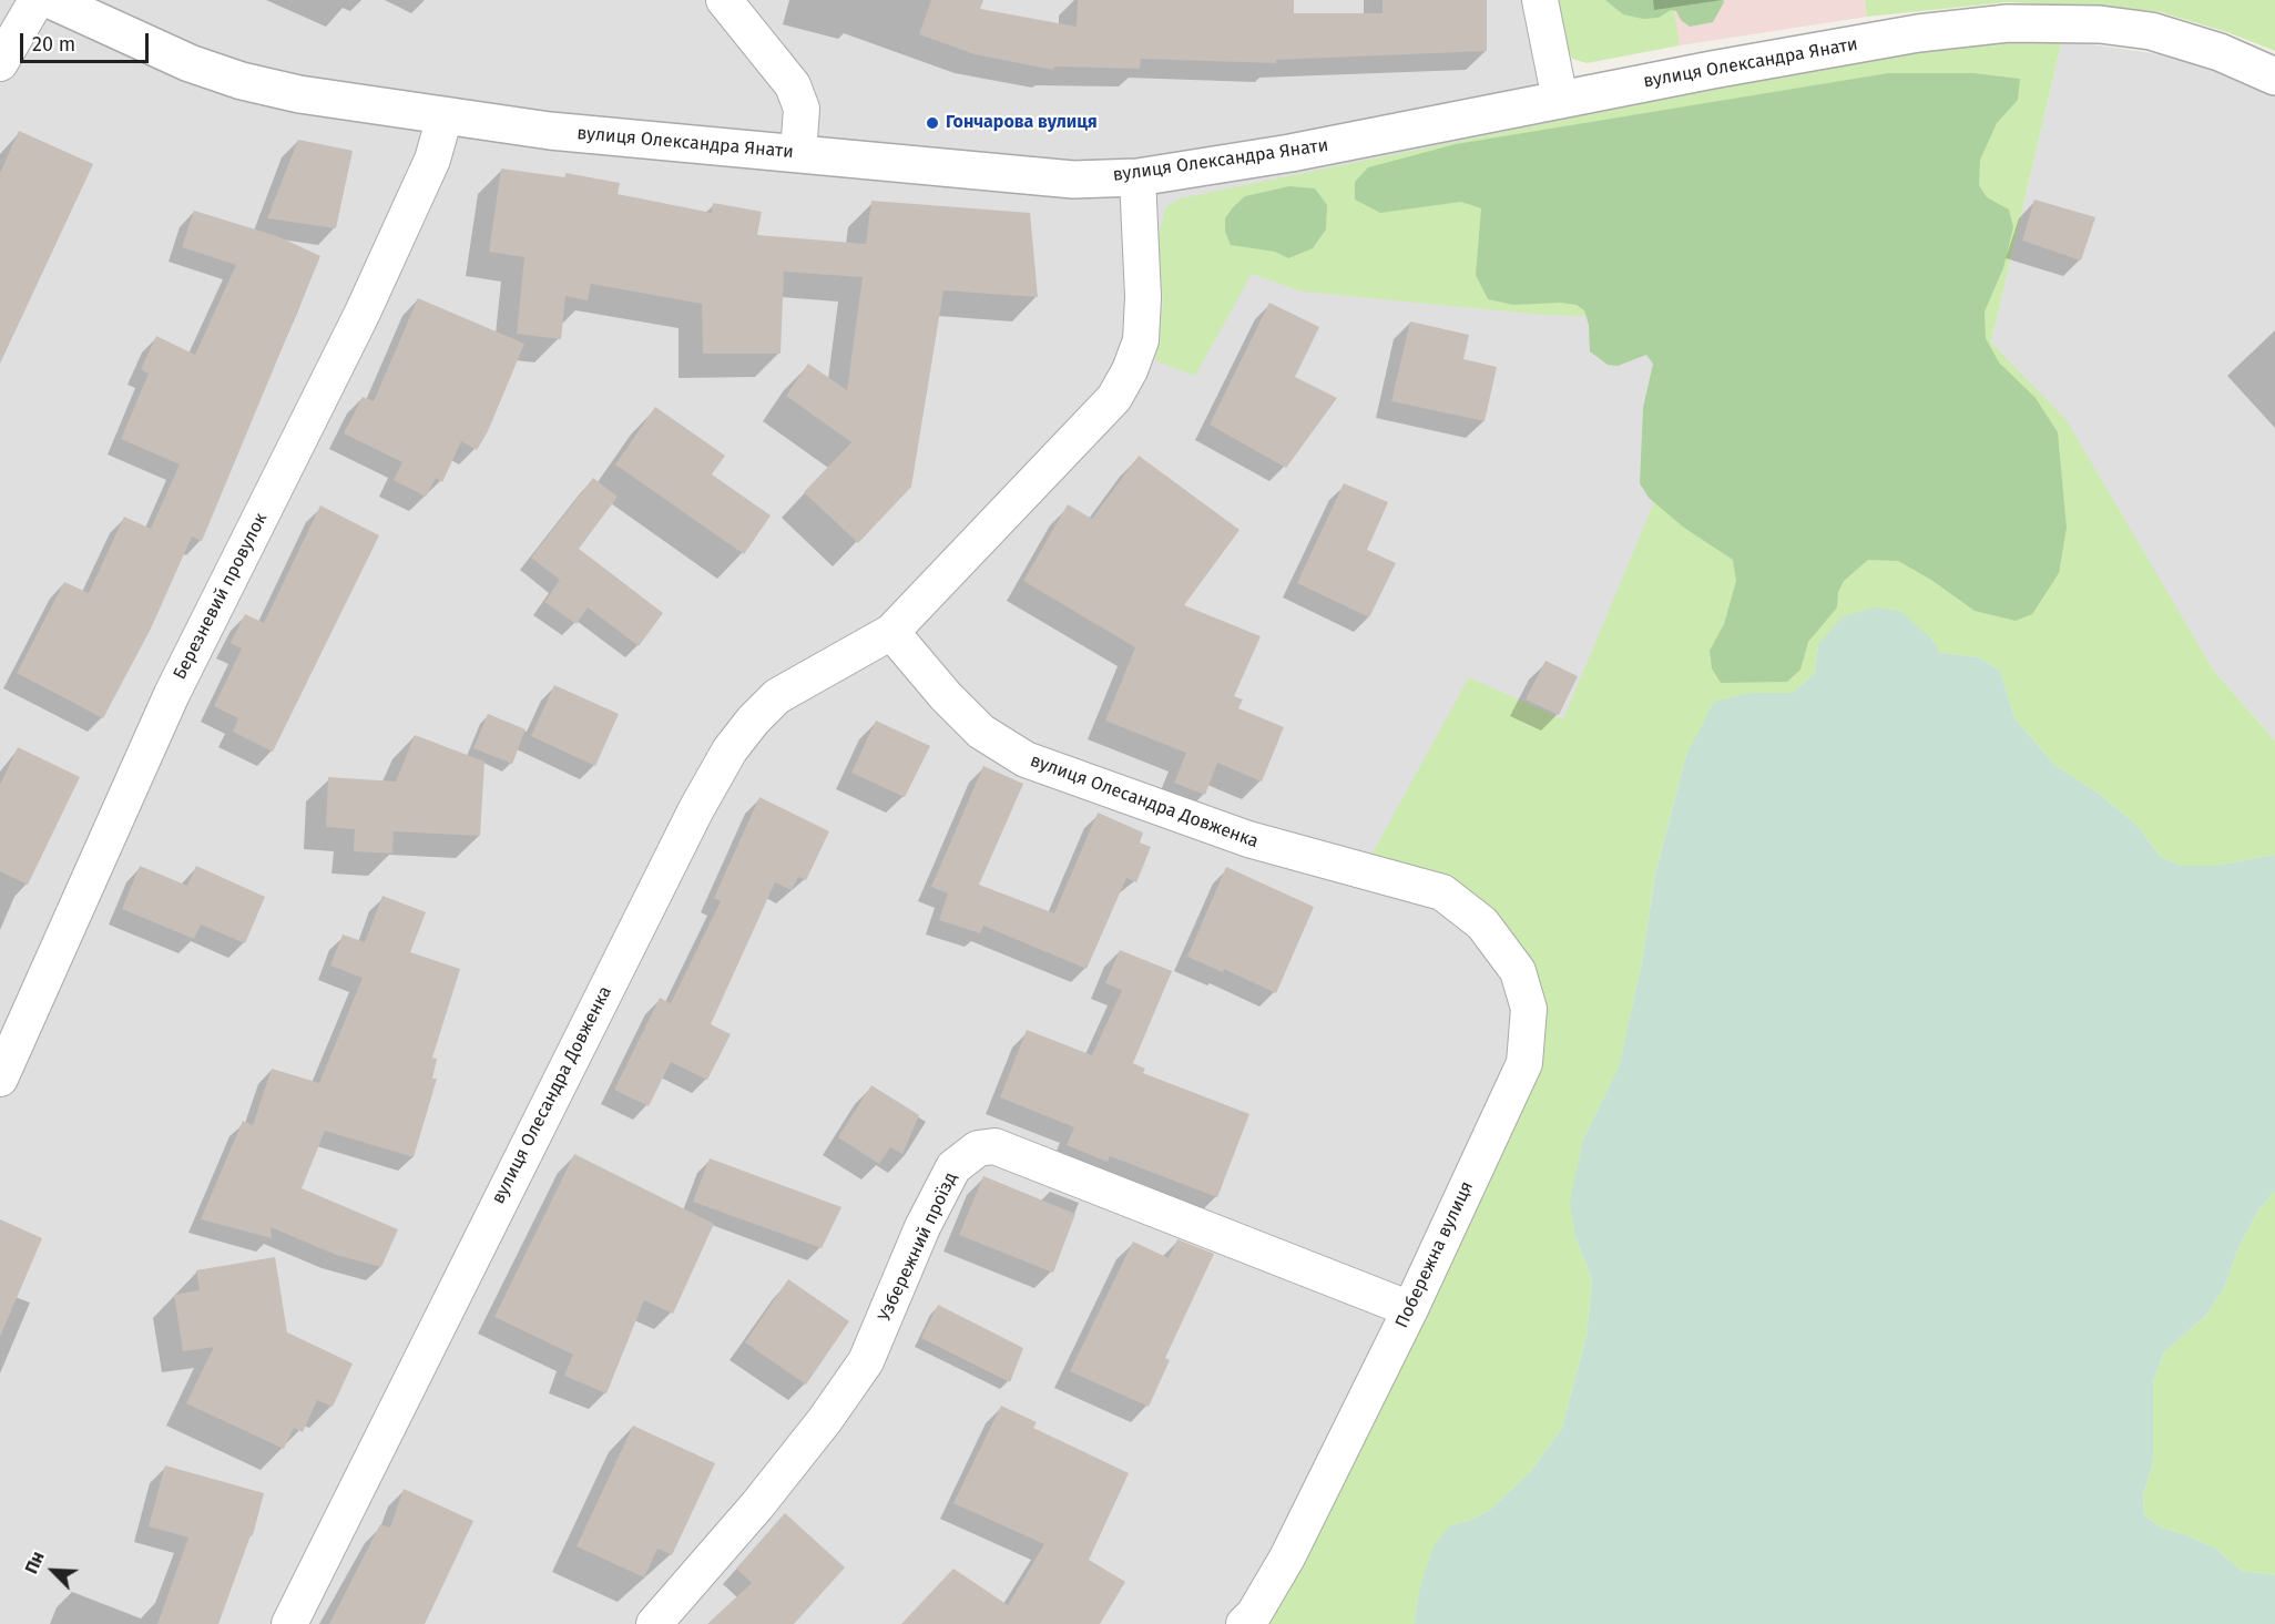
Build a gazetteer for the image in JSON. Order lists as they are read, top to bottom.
{
  "streets": {
    "street": [
      "вулиця Олександра Янати",
      "Березневий провулок",
      "вулиця Олесандра Довженка",
      "Узбережний проїзд",
      "Побережна вулиця"
    ]
  },
  "crossings": [
    ["вулиця Олександра Янати", "Березневий провулок"],
    ["вулиця Олександра Янати", "вулиця Олесандра Довженка"],
    ["вулиця Олесандра Довженка", "Побережна вулиця"],
    ["Узбережний проїзд", "Побережна вулиця"]
  ],
  "places": ["Гончарова вулиця"],
  "scale_bar": "20 m",
  "north": "top left"
}
